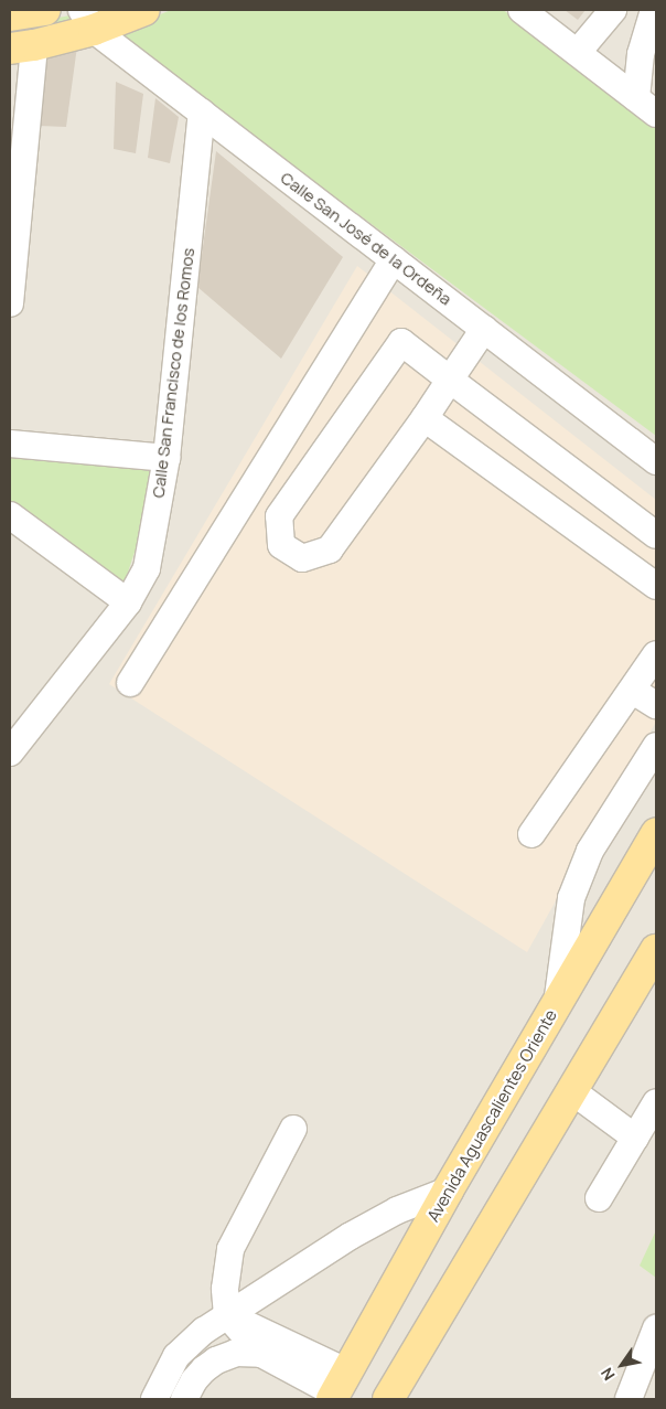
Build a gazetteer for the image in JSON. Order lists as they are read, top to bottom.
{
  "streets": {
    "main road": ["Avenida Aguascalientes Oriente"],
    "street": ["Calle San José de la Ordeña", "Calle San Francisco de los Romos"]
  },
  "crossings": [
    ["Calle San José de la Ordeña", "Calle San Francisco de los Romos"]
  ],
  "north": "bottom left"
}
